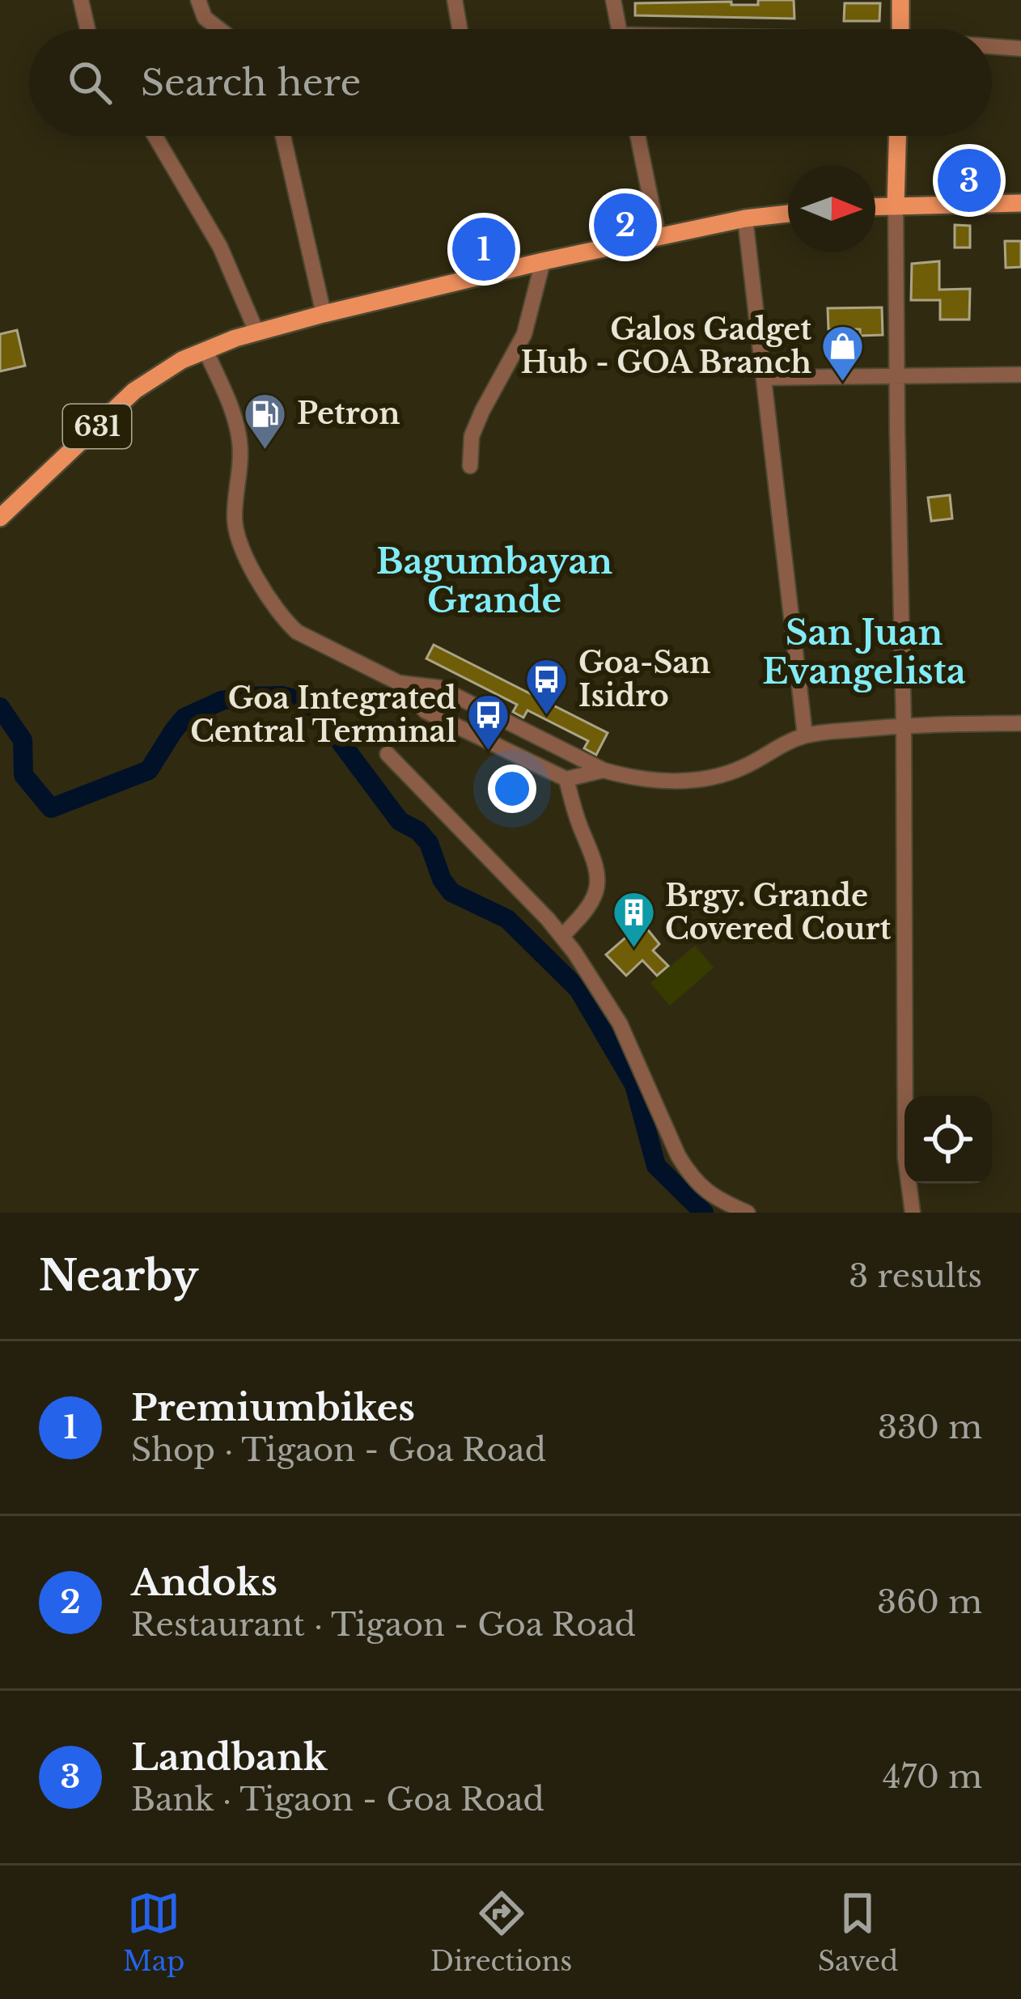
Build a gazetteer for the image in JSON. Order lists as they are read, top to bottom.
{
  "streets": {
    "main road": ["631"]
  },
  "districts": ["Bagumbayan Grande", "San Juan Evangelista"],
  "places": {
    "shop": ["Galos Gadget Hub - GOA Branch"],
    "fuel station": ["Petron"],
    "bus stop": ["Goa-San Isidro", "Goa Integrated Central Terminal"],
    "building": ["Brgy. Grande Covered Court"]
  },
  "north": "right",
  "page": {
    "search": "Search here",
    "pins": ["3", "2", "1"],
    "heading": ["Nearby", "3 results"],
    "list": [
      {
        "mark": "1",
        "name": "Premiumbikes",
        "note": "Shop · Tigaon - Goa Road",
        "value": "330 m"
      },
      {
        "mark": "2",
        "name": "Andoks",
        "note": "Restaurant · Tigaon - Goa Road",
        "value": "360 m"
      },
      {
        "mark": "3",
        "name": "Landbank",
        "note": "Bank · Tigaon - Goa Road",
        "value": "470 m"
      }
    ],
    "nav": ["Map", "Directions", "Saved"]
  }
}
